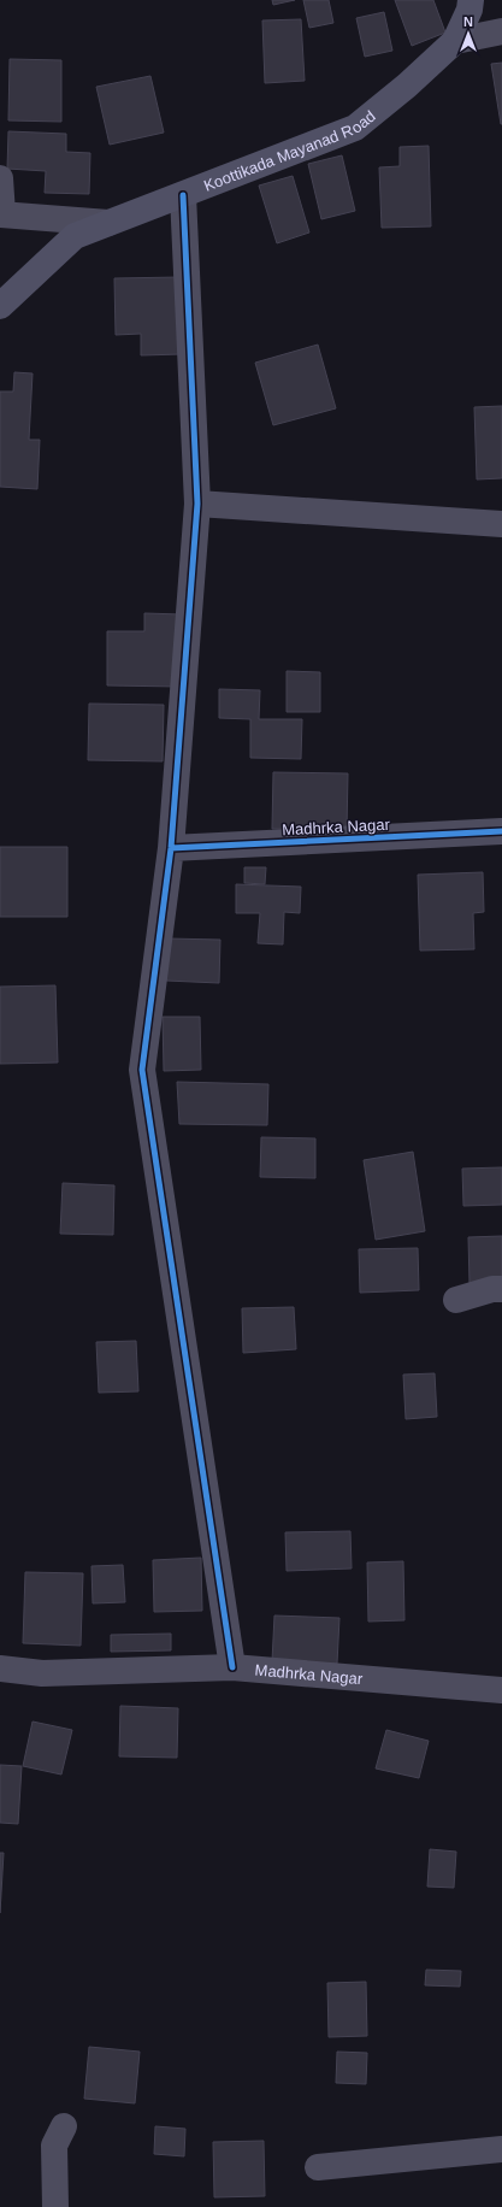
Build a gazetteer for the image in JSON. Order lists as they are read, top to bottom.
{
  "streets": {
    "main road": ["Koottikada Mayanad Road"],
    "street": ["Madhrka Nagar"]
  },
  "north": "top"
}
